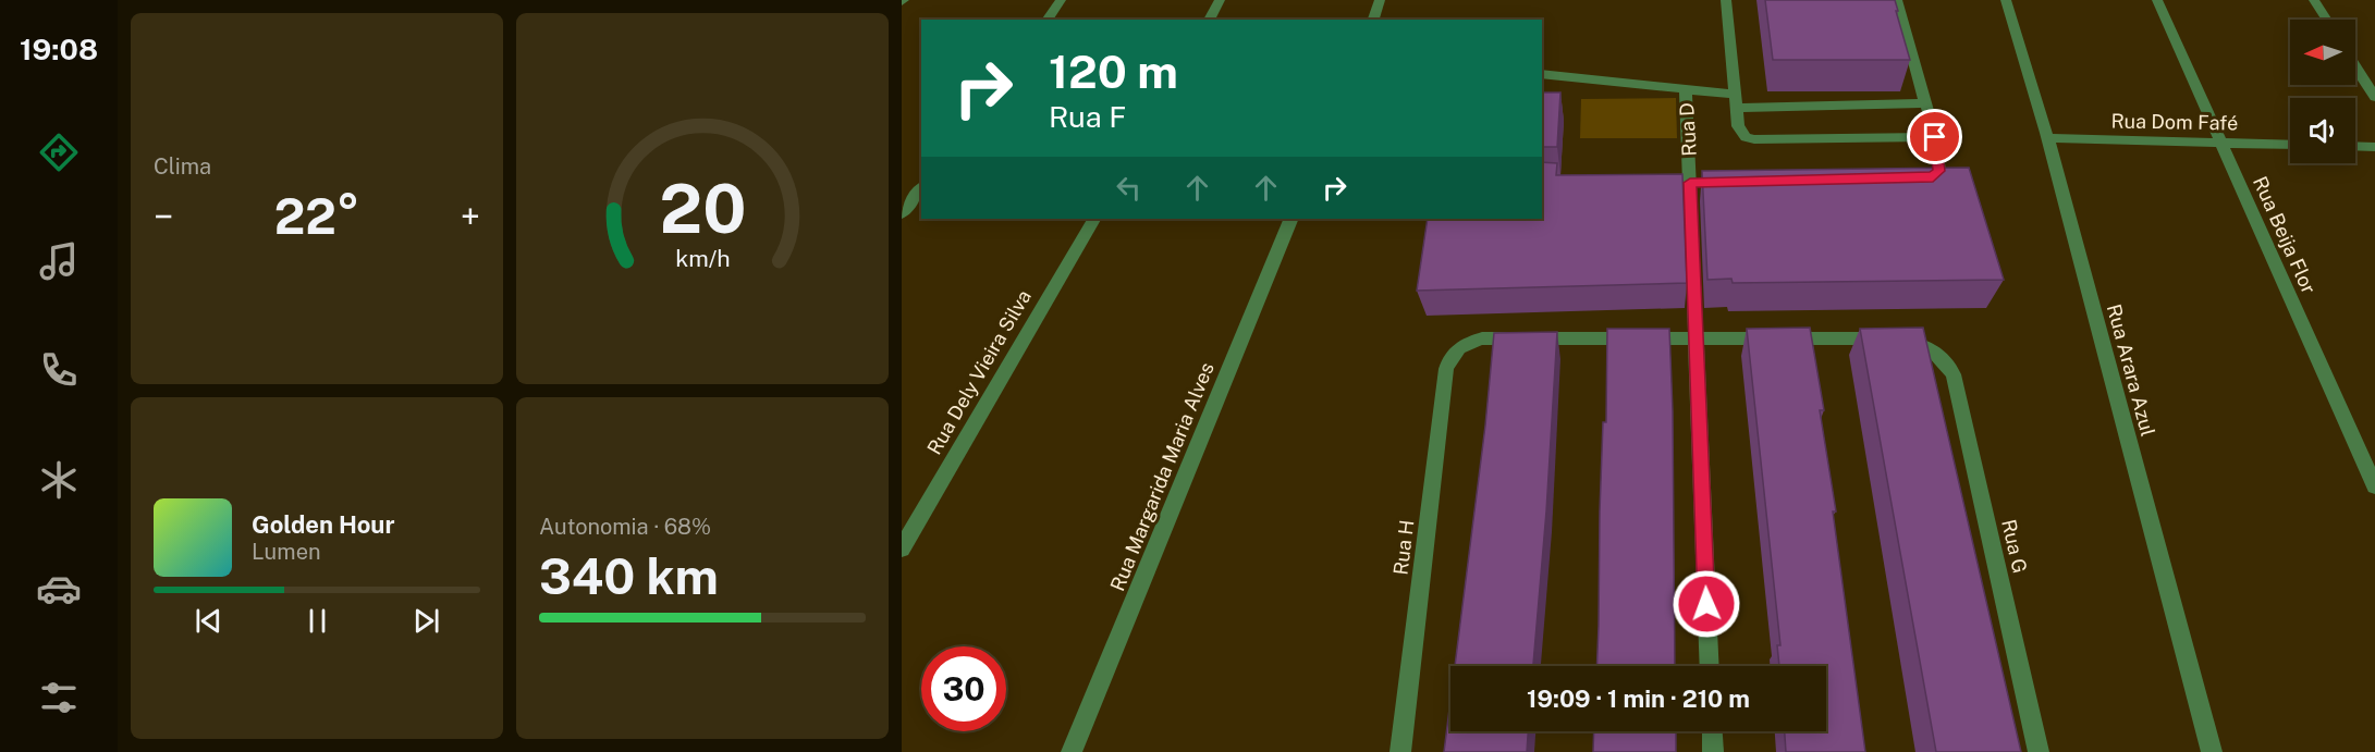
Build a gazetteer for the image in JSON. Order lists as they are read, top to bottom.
{
  "streets": {
    "street": [
      "Rua Dom Fafé",
      "Rua D",
      "Rua Beija Flor",
      "Rua Arara Azul",
      "Rua Dely Vieira Silva",
      "Rua Margarida Maria Alves",
      "Rua G",
      "Rua H"
    ]
  },
  "crossings": [
    ["Rua Dom Fafé", "Rua Beija Flor"],
    ["Rua Dom Fafé", "Rua Arara Azul"],
    ["Rua D", "Rua G"],
    ["Rua D", "Rua H"],
    ["Rua G", "Rua H"]
  ],
  "north": "left",
  "page": {
    "tabs": "19:08",
    "tile": [
      "Clima",
      ["Autonomia · 68%", "340 km"]
    ],
    "turn": ["120 m", "Rua F"],
    "heat": ["−", "22°", "+"],
    "song": ["Golden Hour", "Lumen"],
    "limit": "30",
    "trip": "19:09 · 1 min · 210 m",
    "gauge": ["20", "km/h"]
  }
}
